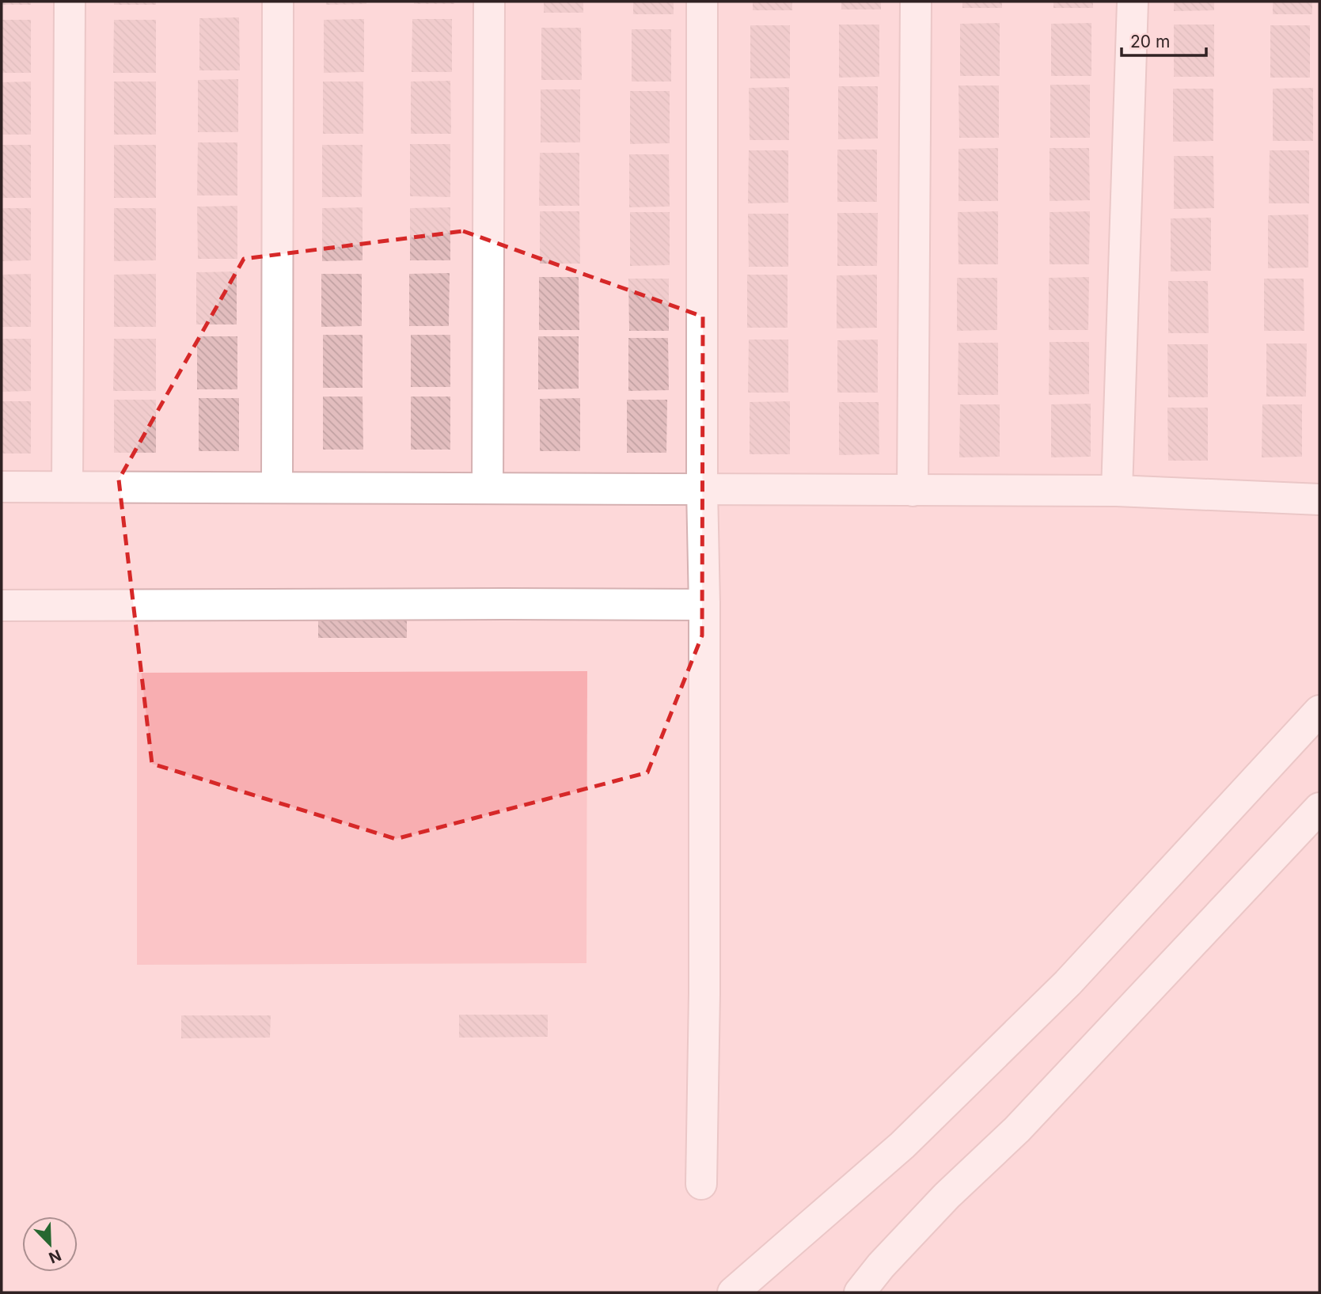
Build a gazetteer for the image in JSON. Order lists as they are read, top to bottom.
{
  "scale_bar": "20 m",
  "north": "bottom right"
}
